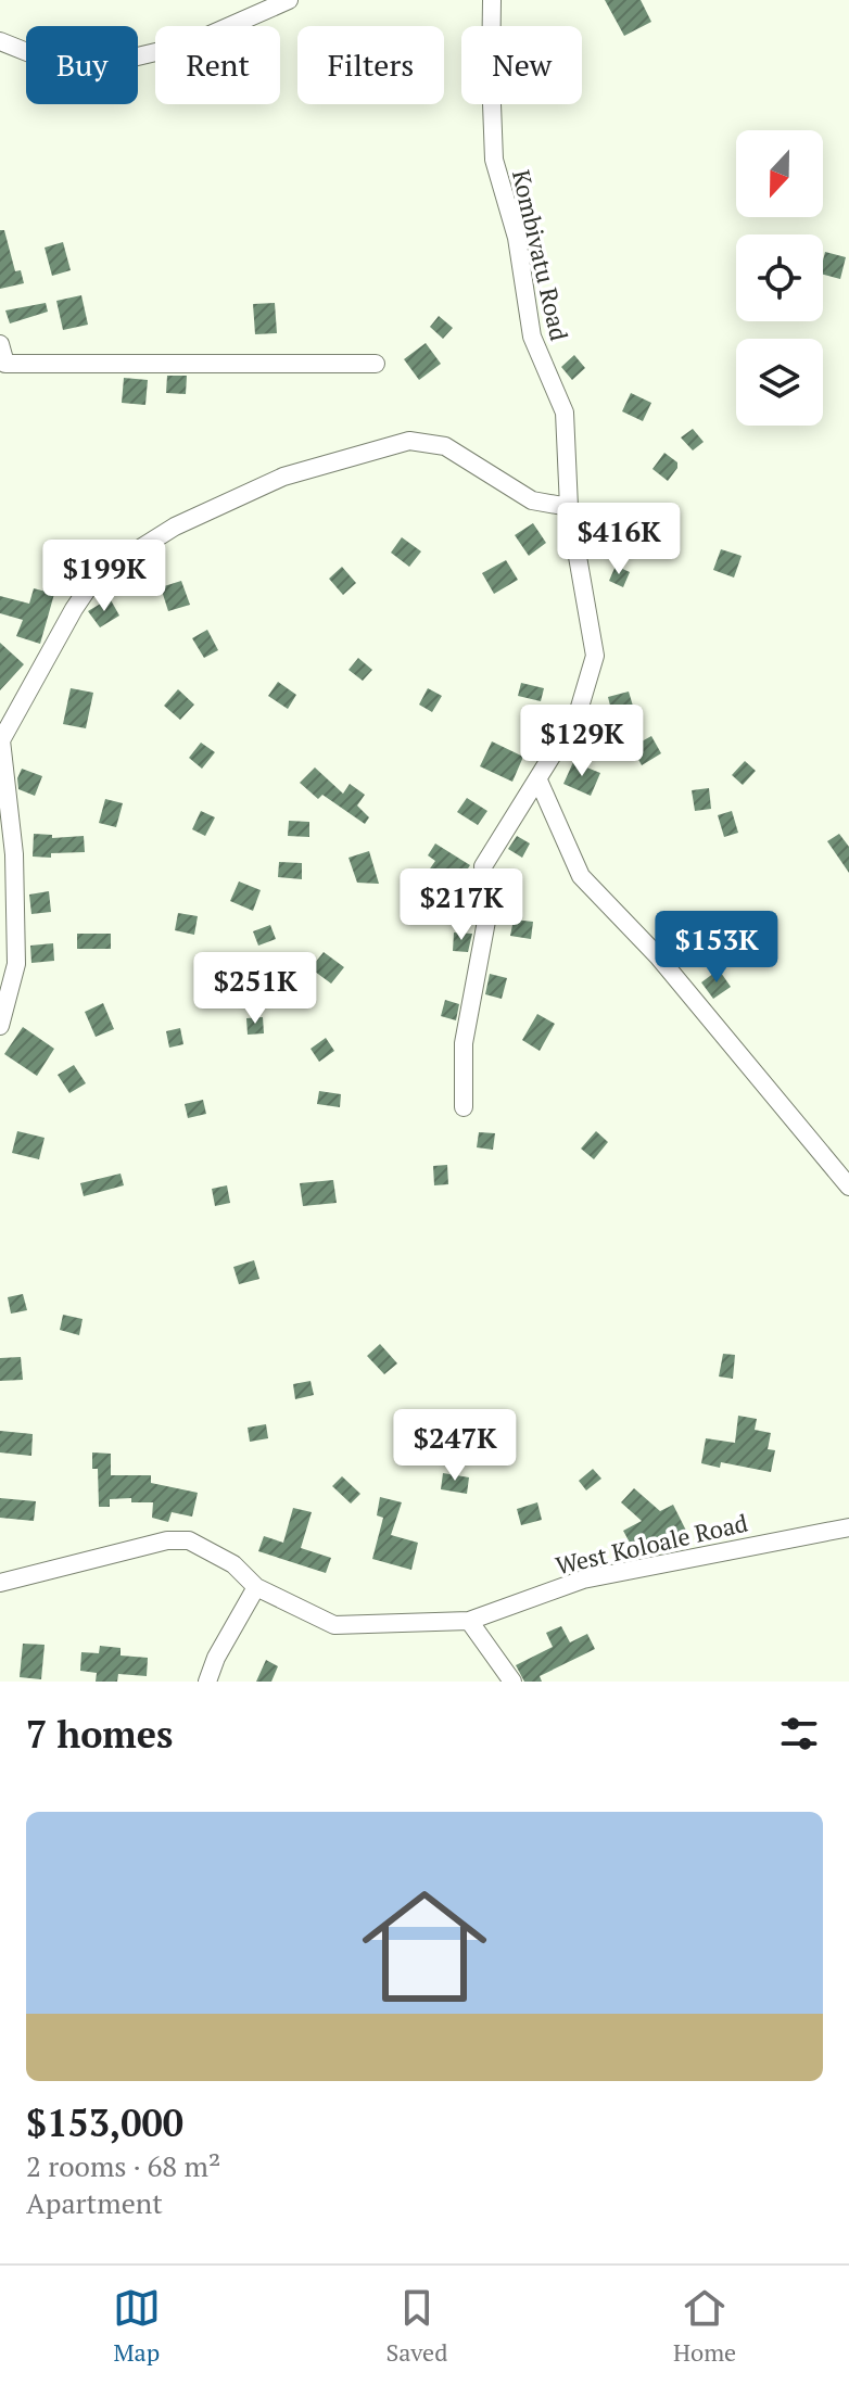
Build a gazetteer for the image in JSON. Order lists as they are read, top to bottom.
{
  "streets": {
    "street": ["Kombivatu Road", "West Koloale Road"]
  },
  "north": "bottom",
  "page": {
    "chip": [
      "Buy",
      "Rent",
      "Filters",
      "New"
    ],
    "price": [
      "$416K",
      "$199K",
      "$129K",
      "$217K",
      "$153K",
      "$251K",
      "$247K"
    ],
    "heading": "7 homes",
    "list": [
      {
        "name": "$153,000",
        "note": "2 rooms · 68 m² · Apartment"
      }
    ],
    "tabs": ["Map", "Saved", "Home"]
  }
}
